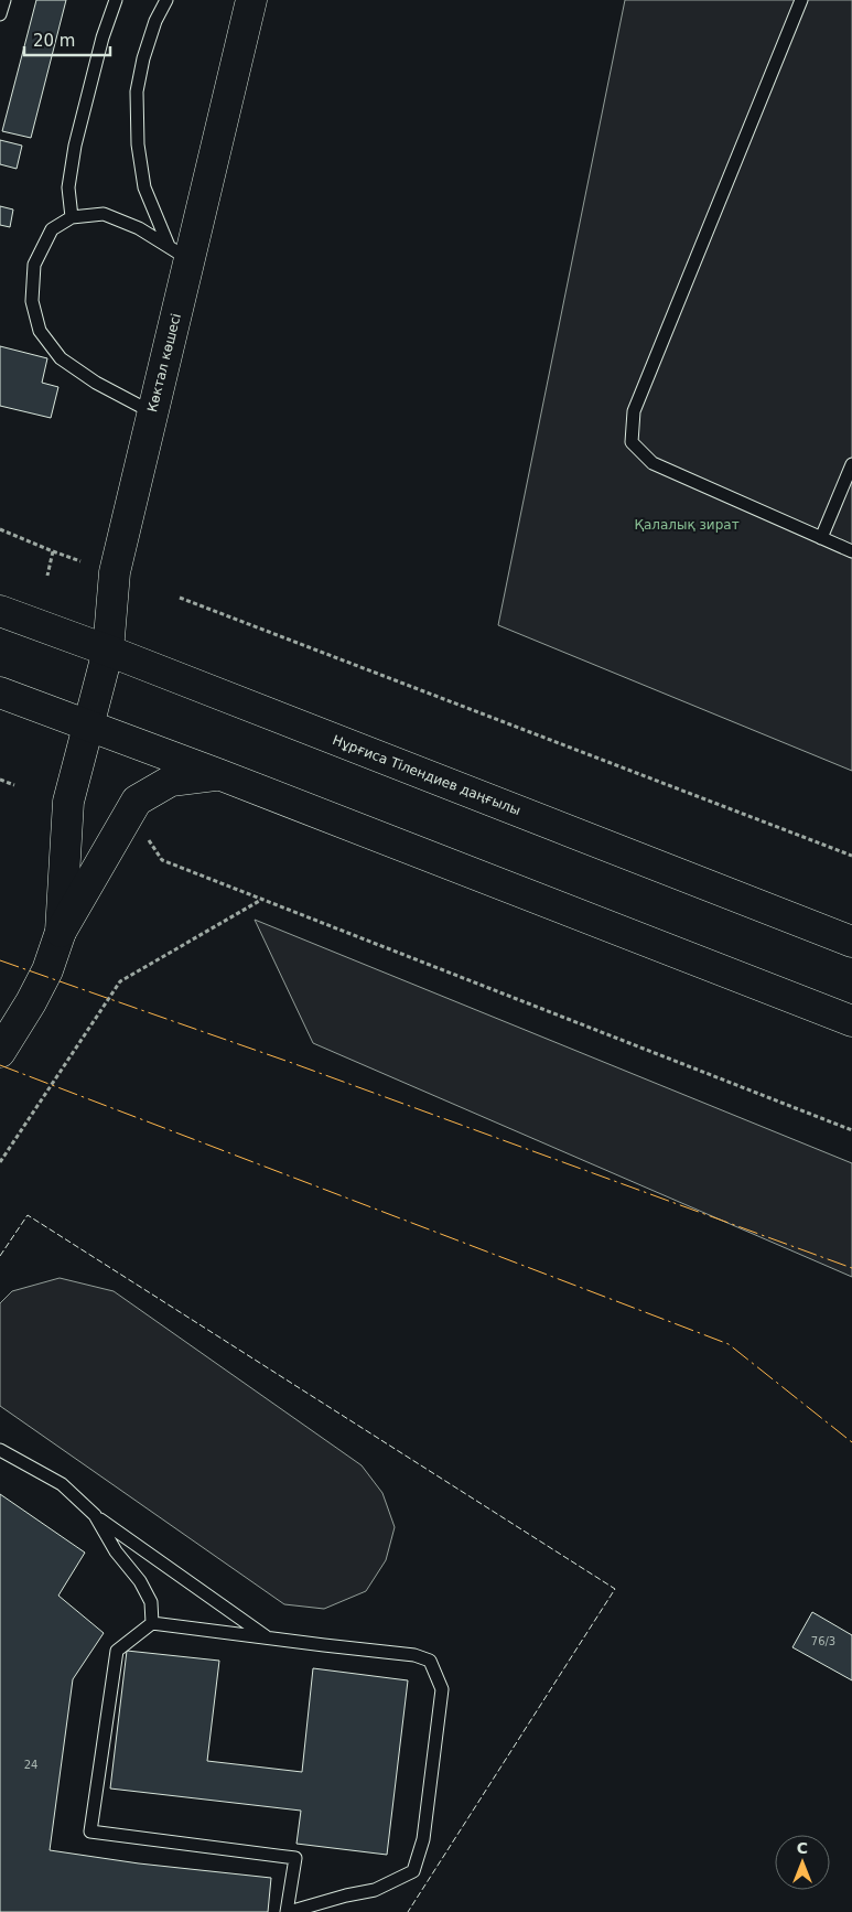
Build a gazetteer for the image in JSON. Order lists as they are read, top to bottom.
{
  "streets": {
    "main road": ["Көктал көшесі", "Нұрғиса Тілендиев даңғылы"]
  },
  "crossings": [
    ["Көктал көшесі", "Нұрғиса Тілендиев даңғылы"]
  ],
  "parks": ["Қалалық зират"],
  "house_numbers": ["76/3", "24"],
  "scale_bar": "20 m",
  "north": "top"
}
